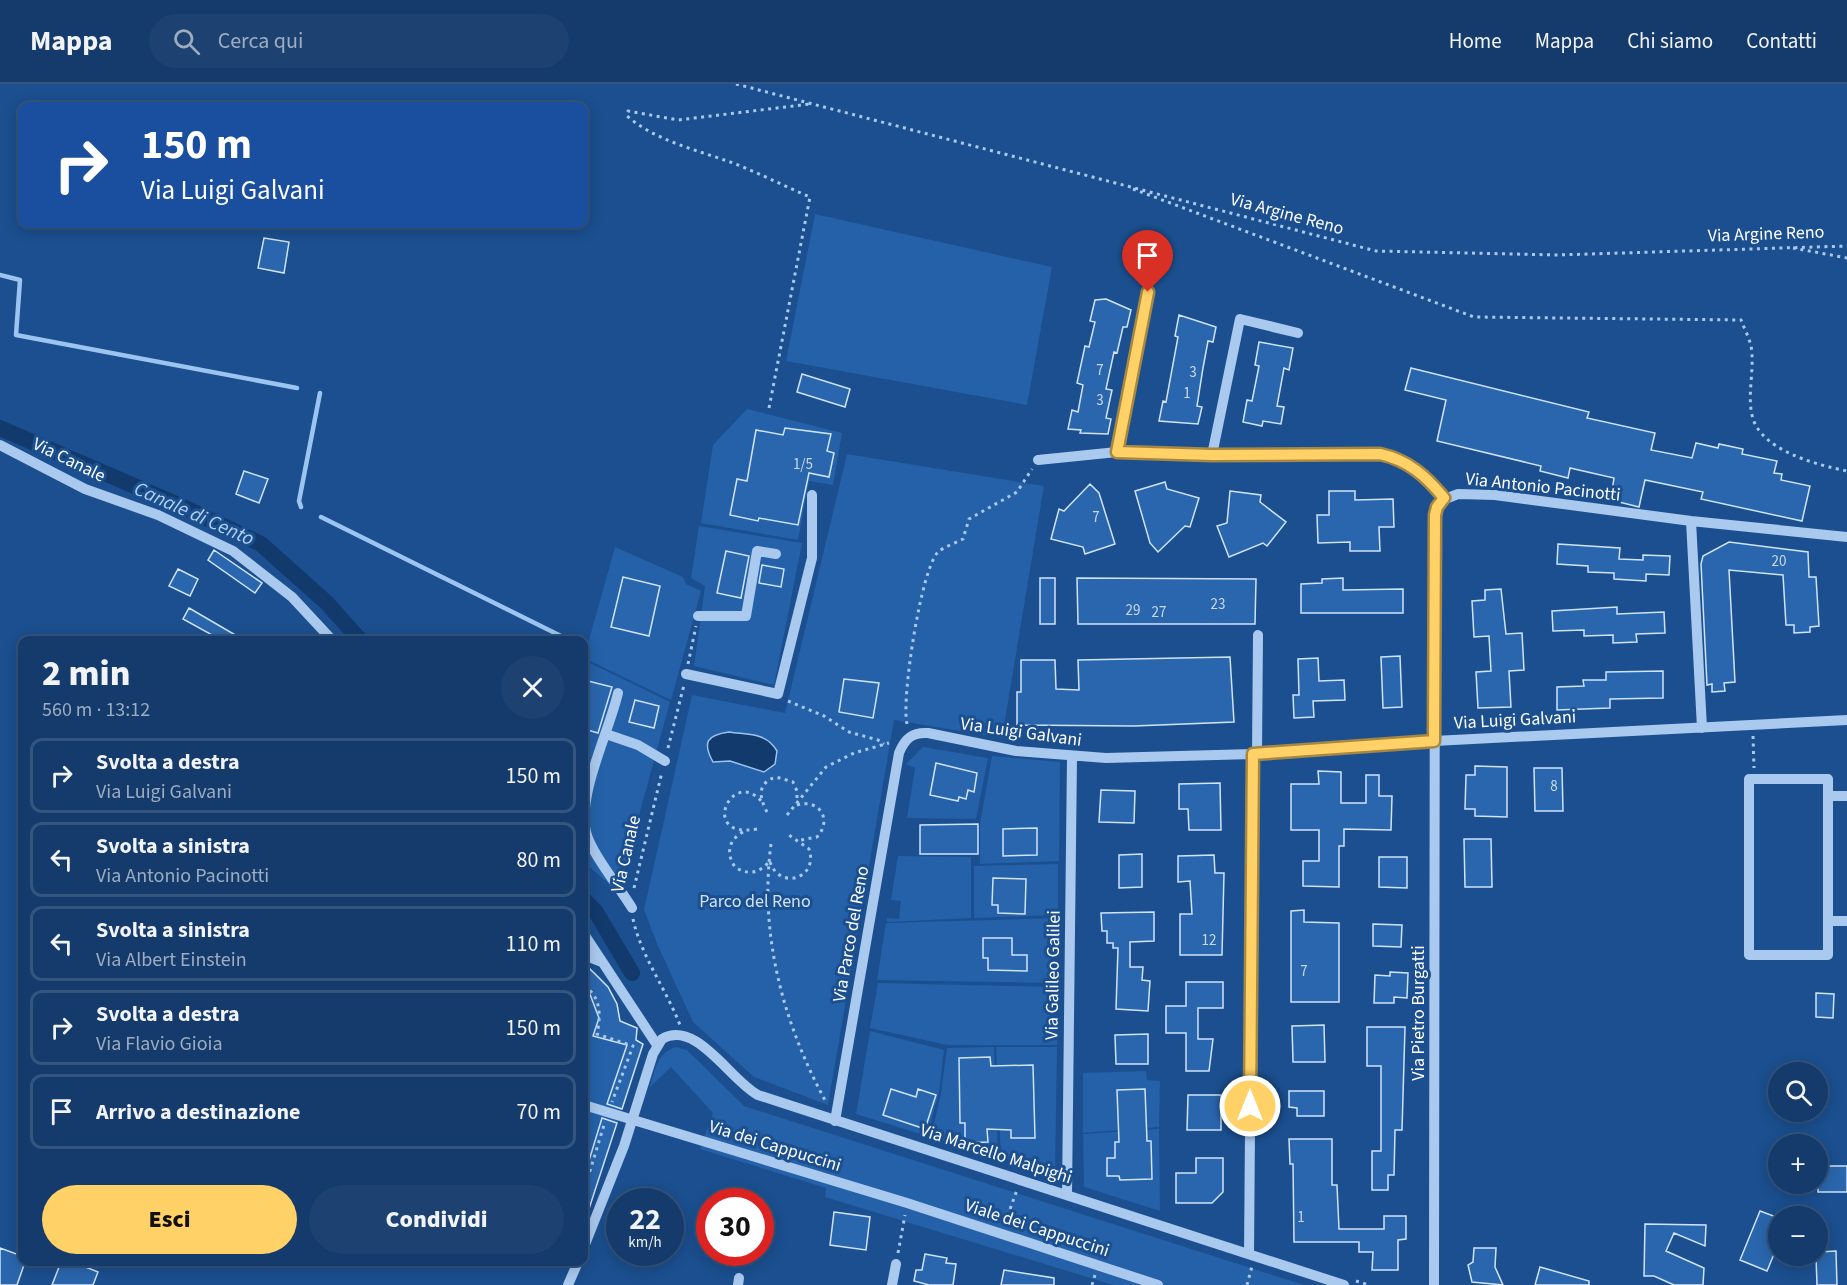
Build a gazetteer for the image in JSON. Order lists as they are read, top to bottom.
{
  "streets": {
    "street": [
      "Via Canale",
      "Via Antonio Pacinotti",
      "Via Luigi Galvani",
      "Via Parco del Reno",
      "Via Galileo Galilei",
      "Via Pietro Burgatti",
      "Via dei Cappuccini",
      "Via Marcello Malpighi",
      "Viale dei Cappuccini"
    ],
    "path": ["Via Argine Reno"]
  },
  "crossings": [
    ["Via Canale", "Via Marcello Malpighi"],
    ["Via Antonio Pacinotti", "Via Luigi Galvani"],
    ["Via Antonio Pacinotti", "Via Pietro Burgatti"],
    ["Via Luigi Galvani", "Via Parco del Reno"],
    ["Via Luigi Galvani", "Via Galileo Galilei"],
    ["Via Luigi Galvani", "Via Pietro Burgatti"],
    ["Via Parco del Reno", "Via Marcello Malpighi"],
    ["Via Galileo Galilei", "Via Marcello Malpighi"],
    ["Via dei Cappuccini", "Viale dei Cappuccini"]
  ],
  "water": ["Canale di Cento"],
  "parks": ["Parco del Reno"],
  "house_numbers": [
    "7",
    "3",
    "1",
    "3",
    "1/5",
    "7",
    "20",
    "23",
    "29",
    "27",
    "8",
    "12",
    "7",
    "1"
  ],
  "page": {
    "header": "Mappa",
    "search": "Cerca qui",
    "nav": [
      "Home",
      "Mappa",
      "Chi siamo",
      "Contatti"
    ],
    "turn": ["150 m", "Via Luigi Galvani"],
    "heading": ["2 min", "560 m · 13:12"],
    "list": [
      {
        "name": "Svolta a destra",
        "note": "Via Luigi Galvani",
        "value": "150 m"
      },
      {
        "name": "Svolta a sinistra",
        "note": "Via Antonio Pacinotti",
        "value": "80 m"
      },
      {
        "name": "Svolta a sinistra",
        "note": "Via Albert Einstein",
        "value": "110 m"
      },
      {
        "name": "Svolta a destra",
        "note": "Via Flavio Gioia",
        "value": "150 m"
      },
      {
        "name": "Arrivo a destinazione",
        "value": "70 m"
      }
    ],
    "map_buttons": ["+", "−"],
    "buttons": ["Esci", "Condividi"],
    "speed": "22 km/h",
    "limit": "30"
  }
}
